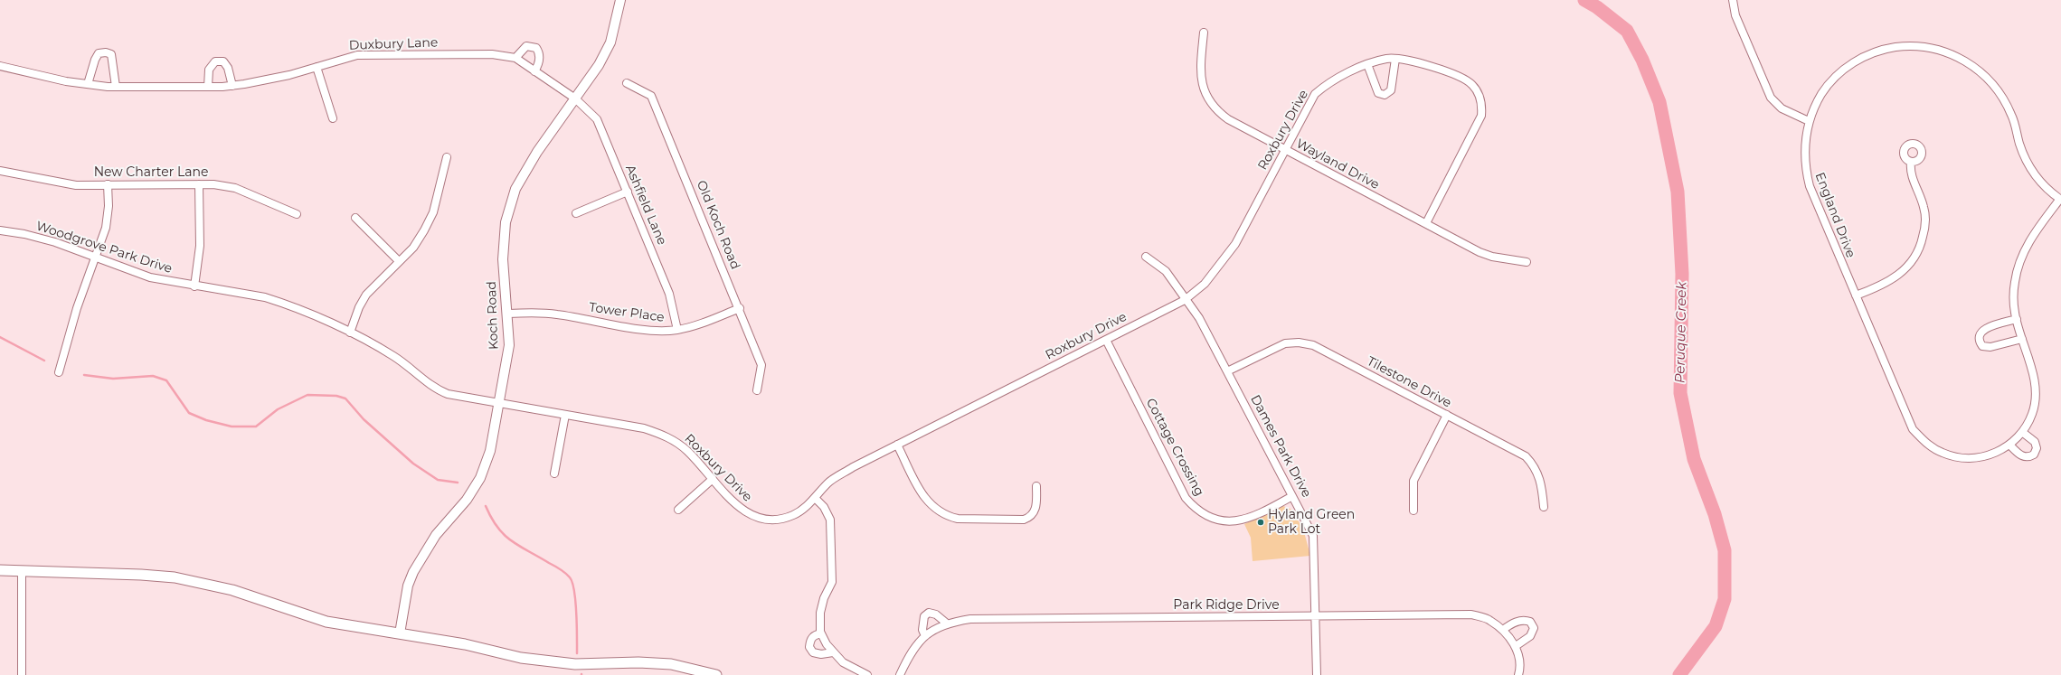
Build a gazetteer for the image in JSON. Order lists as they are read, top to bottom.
{
  "streets": {
    "street": [
      "Duxbury Lane",
      "Roxbury Drive",
      "Wayland Drive",
      "New Charter Lane",
      "Ashfield Lane",
      "England Drive",
      "Old Koch Road",
      "Woodgrove Park Drive",
      "Tower Place",
      "Koch Road",
      "Tilestone Drive",
      "Dames Park Drive",
      "Cottage Crossing",
      "Park Ridge Drive"
    ]
  },
  "crossings": [
    ["Duxbury Lane", "Ashfield Lane"],
    ["Duxbury Lane", "Koch Road"],
    ["Roxbury Drive", "Wayland Drive"],
    ["Roxbury Drive", "Woodgrove Park Drive"],
    ["Roxbury Drive", "Koch Road"],
    ["Roxbury Drive", "Dames Park Drive"],
    ["Roxbury Drive", "Cottage Crossing"],
    ["Ashfield Lane", "Tower Place"],
    ["Ashfield Lane", "Koch Road"],
    ["Old Koch Road", "Tower Place"],
    ["Woodgrove Park Drive", "Koch Road"],
    ["Tower Place", "Koch Road"],
    ["Tilestone Drive", "Dames Park Drive"],
    ["Dames Park Drive", "Cottage Crossing"],
    ["Dames Park Drive", "Park Ridge Drive"]
  ],
  "water": ["Peruque Creek"],
  "places": ["Hyland Green Park Lot"]
}
